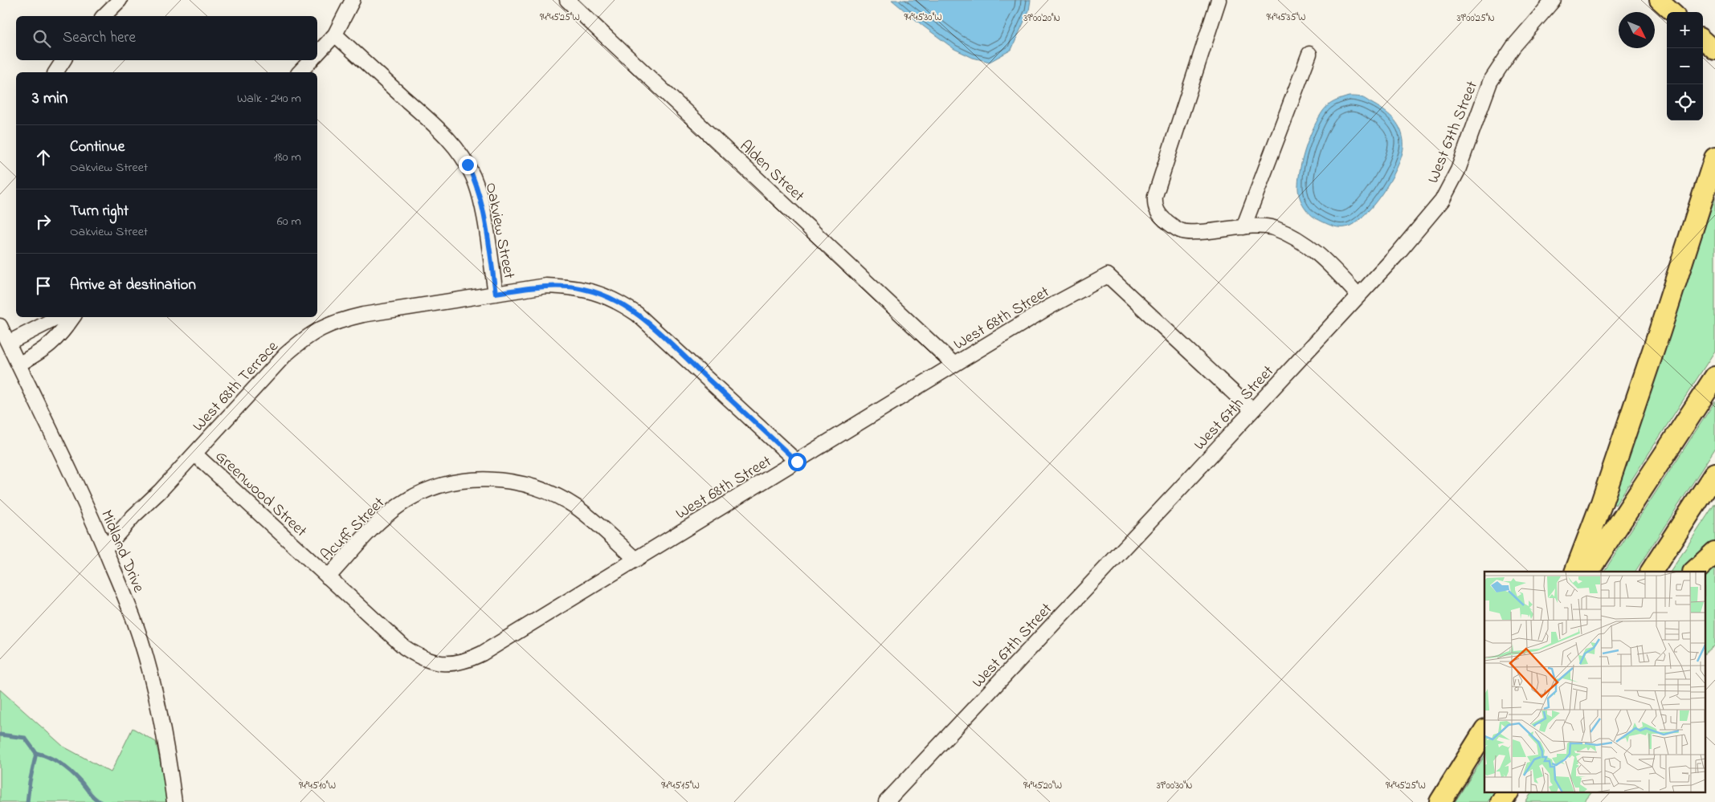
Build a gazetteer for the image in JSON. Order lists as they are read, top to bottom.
{
  "streets": {
    "street": [
      "West 67th Street",
      "Alden Street",
      "Oakview Street",
      "West 68th Street",
      "West 68th Terrace",
      "Greenwood Street",
      "Acuff Street",
      "Midland Drive"
    ]
  },
  "crossings": [
    ["West 67th Street", "West 68th Street"],
    ["Alden Street", "West 68th Street"],
    ["Oakview Street", "West 68th Street"],
    ["Oakview Street", "West 68th Terrace"],
    ["West 68th Street", "Greenwood Street"],
    ["West 68th Street", "Acuff Street"],
    ["West 68th Terrace", "Greenwood Street"],
    ["West 68th Terrace", "Midland Drive"],
    ["Greenwood Street", "Acuff Street"]
  ],
  "north": "bottom right",
  "page": {
    "map_buttons": ["+", "−"],
    "search": "Search here",
    "heading": ["3 min", "Walk · 240 m"],
    "list": [
      ["Continue", "Oakview Street", "180 m"],
      ["Turn right", "Oakview Street", "60 m"],
      "Arrive at destination"
    ]
  },
  "coordinates": [
    "94°45'25\"W",
    "94°45'30\"W",
    "94°45'35\"W",
    "39°00'20\"N",
    "39°00'25\"N",
    "39°00'30\"N",
    "94°45'10\"W",
    "94°45'15\"W",
    "94°45'20\"W"
  ]
}
